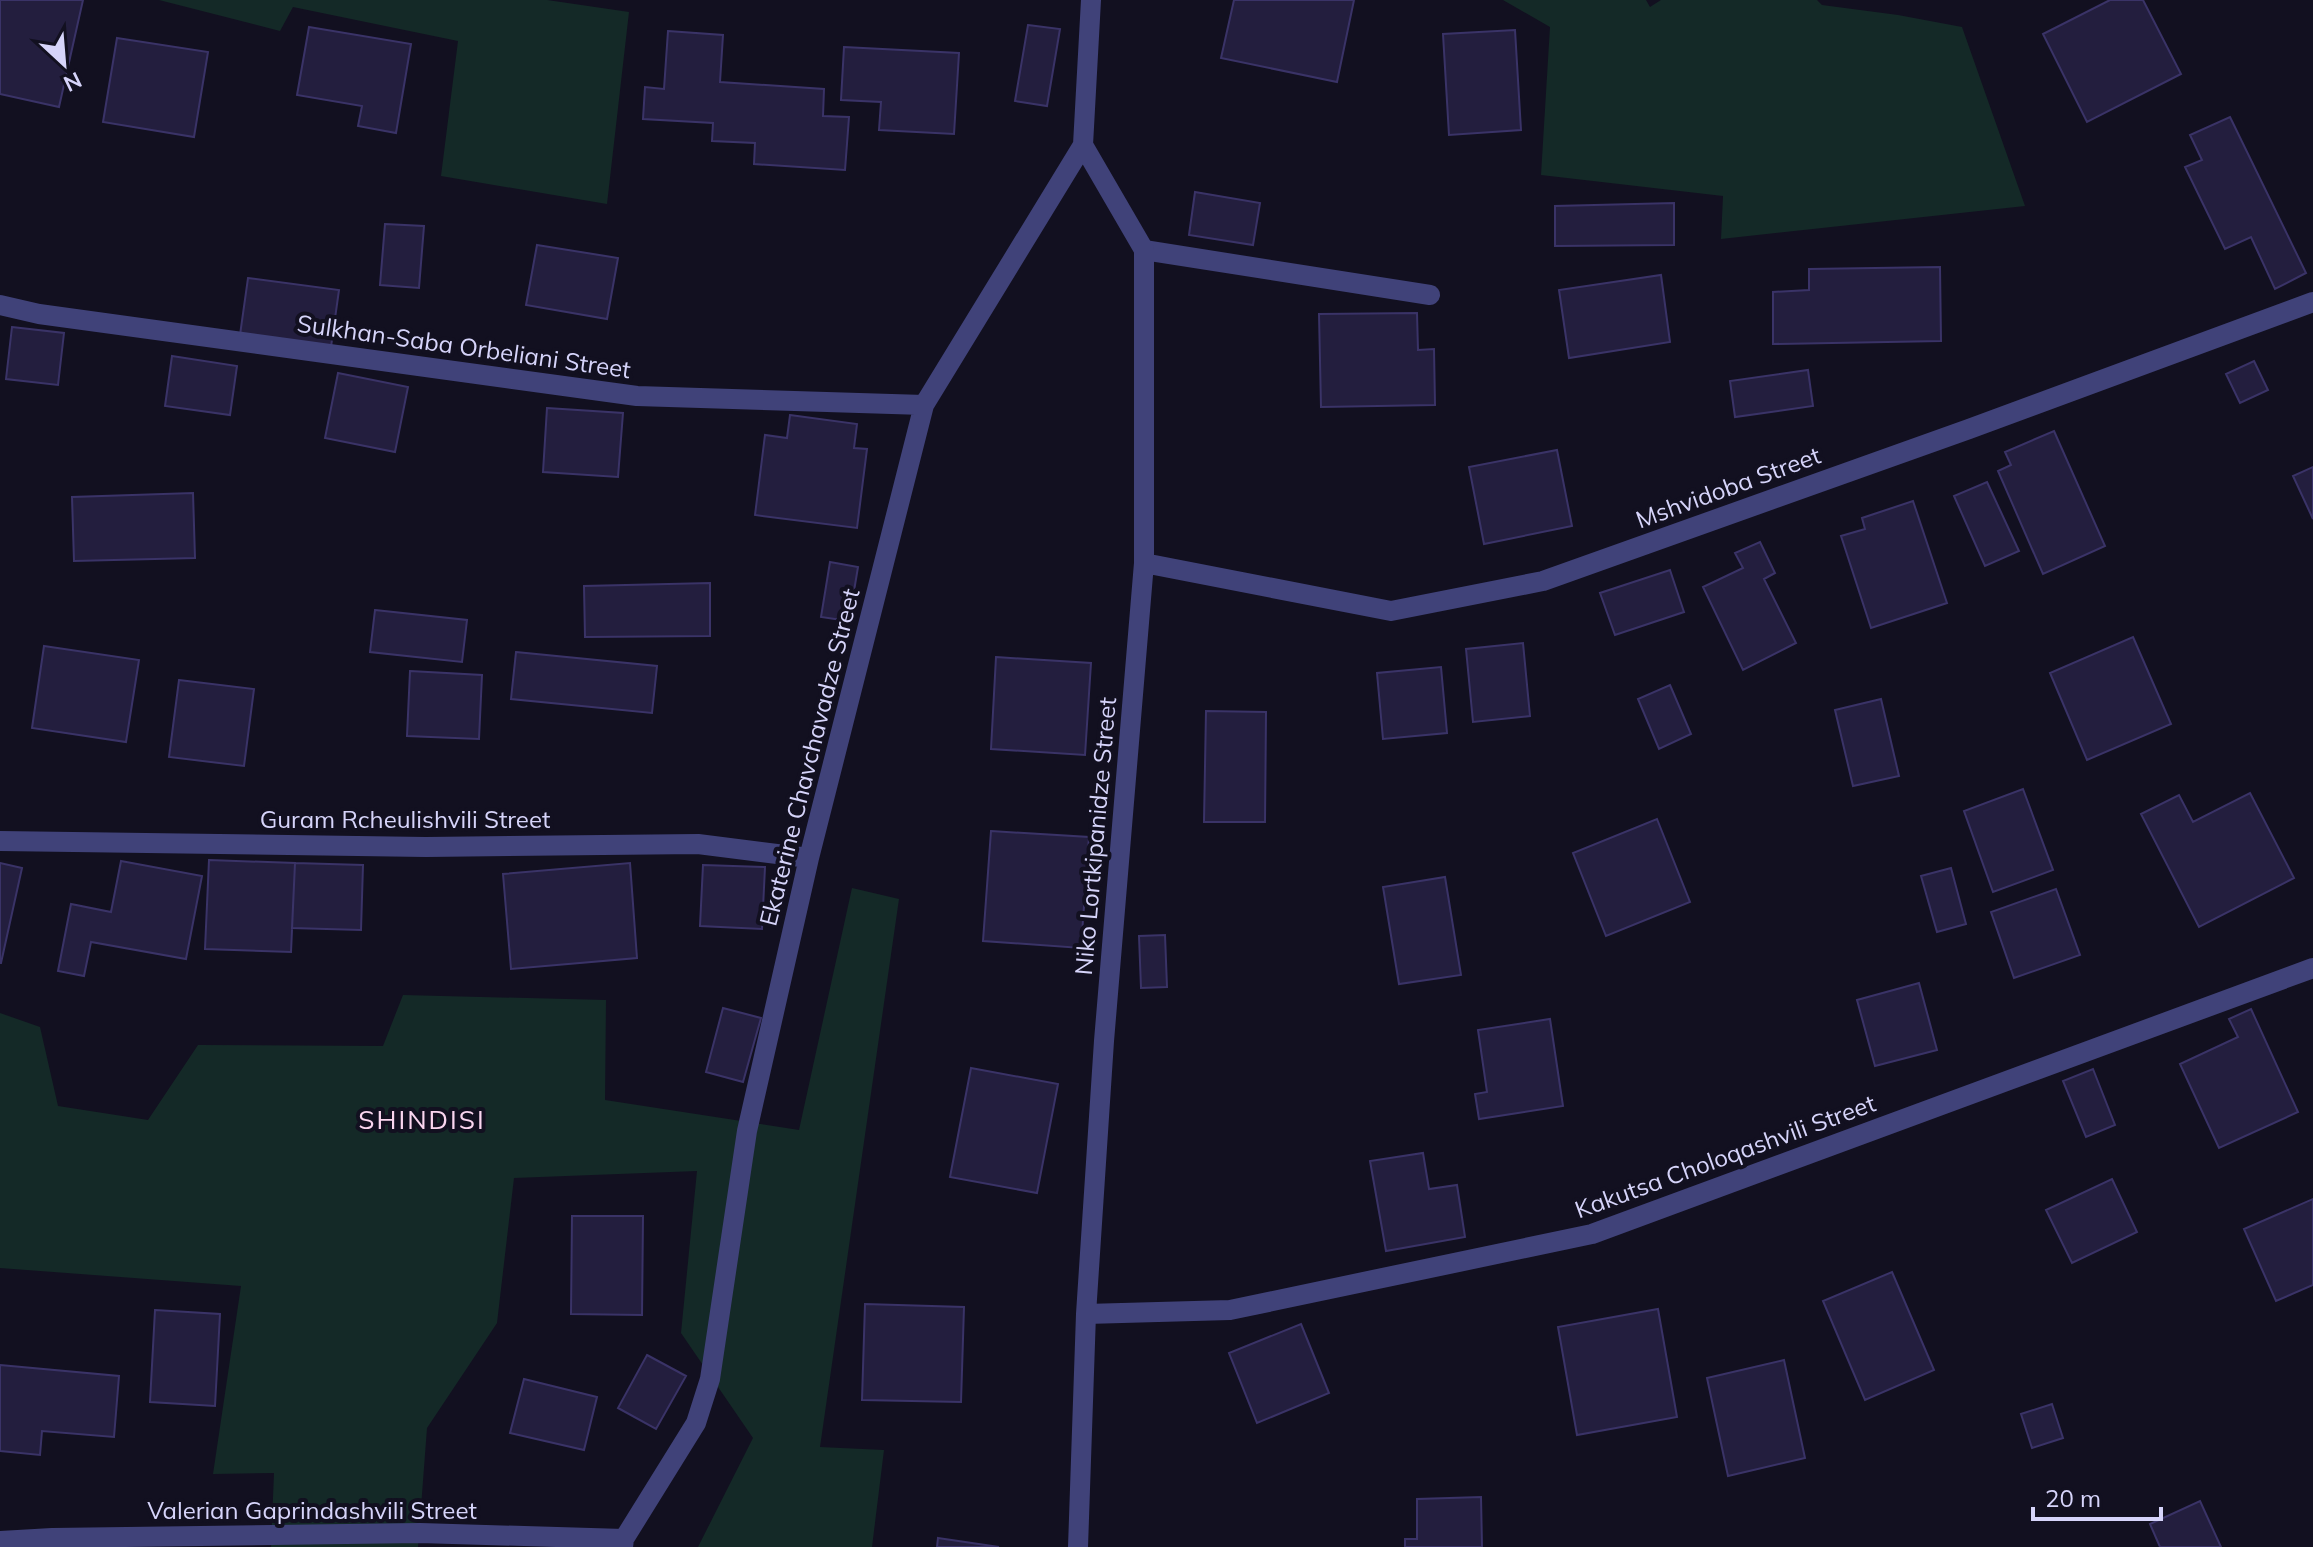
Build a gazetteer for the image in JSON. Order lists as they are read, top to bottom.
{
  "streets": {
    "street": [
      "Sulkhan-Saba Orbeliani Street",
      "Mshvidoba Street",
      "Ekaterine Chavchavadze Street",
      "Guram Rcheulishvili Street",
      "Niko Lortkipanidze Street",
      "Kakutsa Choloqashvili Street",
      "Valerian Gaprindashvili Street"
    ]
  },
  "crossings": [
    ["Sulkhan-Saba Orbeliani Street", "Ekaterine Chavchavadze Street"],
    ["Mshvidoba Street", "Niko Lortkipanidze Street"],
    ["Ekaterine Chavchavadze Street", "Guram Rcheulishvili Street"],
    ["Ekaterine Chavchavadze Street", "Valerian Gaprindashvili Street"],
    ["Niko Lortkipanidze Street", "Kakutsa Choloqashvili Street"]
  ],
  "districts": ["SHINDISI"],
  "scale_bar": "20 m",
  "north": "bottom right"
}
